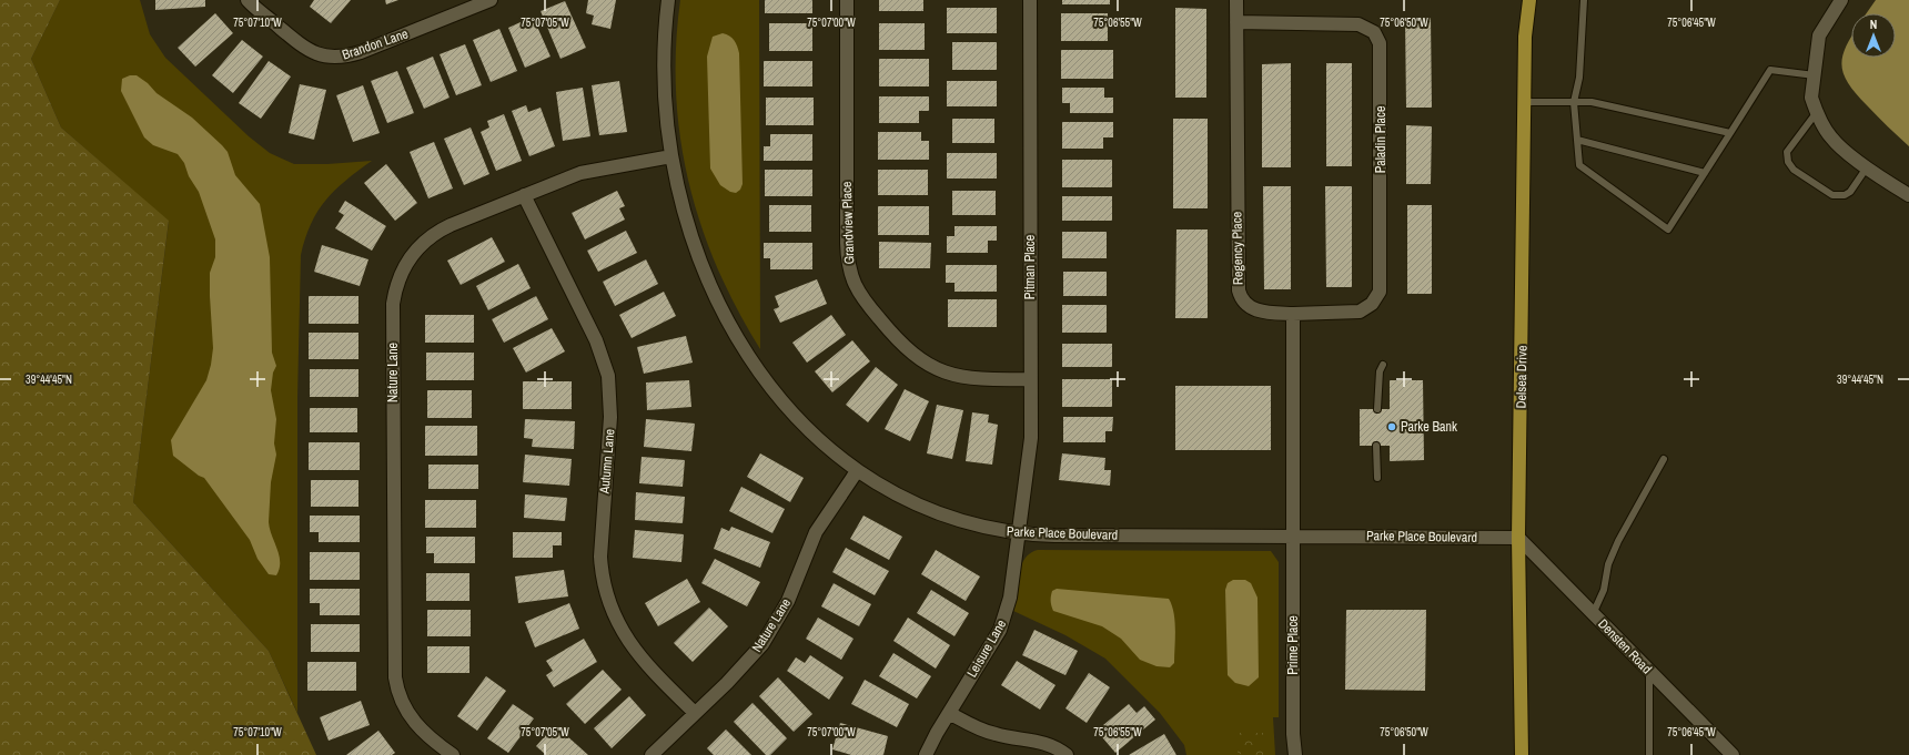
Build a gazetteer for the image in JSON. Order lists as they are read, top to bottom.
{
  "streets": {
    "main road": ["Delsea Drive"],
    "street": [
      "Brandon Lane",
      "Paladin Place",
      "Grandview Place",
      "Regency Place",
      "Pitman Place",
      "Nature Lane",
      "Autumn Lane",
      "Parke Place Boulevard",
      "Prime Place",
      "Densten Road",
      "Leisure Lane"
    ]
  },
  "crossings": [
    ["Paladin Place", "Regency Place"],
    ["Grandview Place", "Pitman Place"],
    ["Pitman Place", "Parke Place Boulevard"],
    ["Pitman Place", "Leisure Lane"],
    ["Nature Lane", "Autumn Lane"],
    ["Nature Lane", "Parke Place Boulevard"],
    ["Delsea Drive", "Parke Place Boulevard"],
    ["Delsea Drive", "Densten Road"],
    ["Parke Place Boulevard", "Prime Place"],
    ["Parke Place Boulevard", "Densten Road"],
    ["Parke Place Boulevard", "Leisure Lane"]
  ],
  "places": ["Parke Bank"],
  "north": "top",
  "coordinates": [
    "75°07'10\"W",
    "75°07'05\"W",
    "75°07'00\"W",
    "75°06'55\"W",
    "75°06'50\"W",
    "75°06'45\"W",
    "39°44'45\"N"
  ]
}
